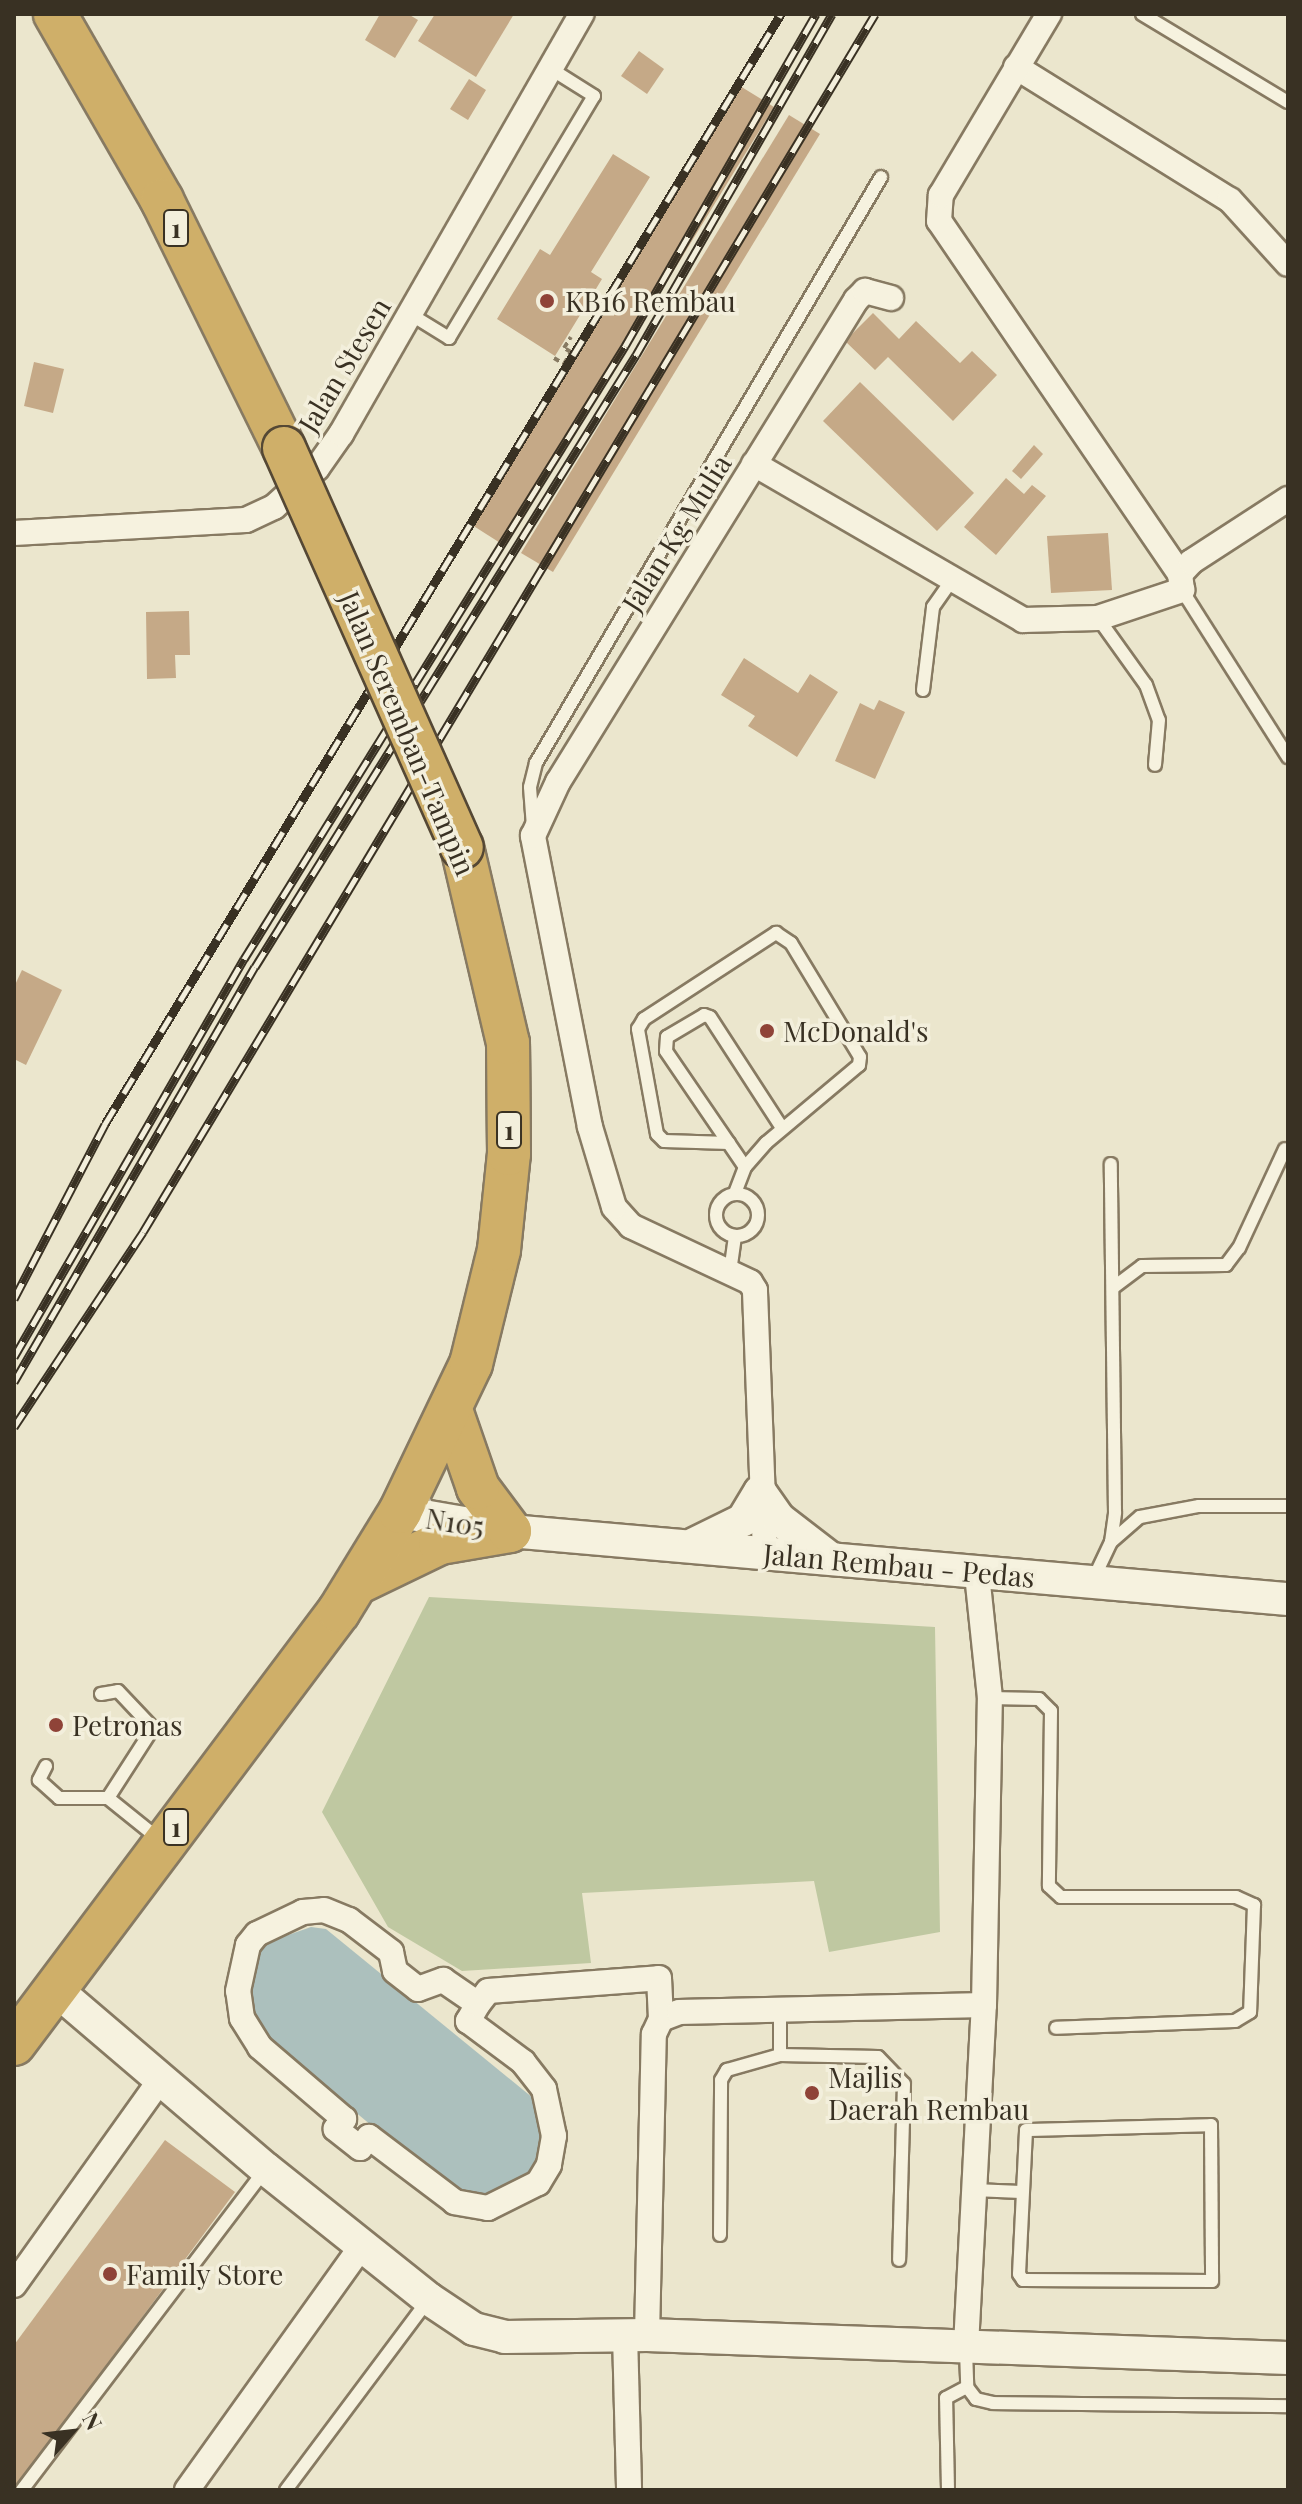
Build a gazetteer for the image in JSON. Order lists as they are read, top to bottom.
{
  "streets": {
    "highway": ["1", "Jalan Seremban-Tampin"],
    "street": [
      "Jalan Stesen",
      "Jalan Kg Mulia",
      "N105",
      "Jalan Rembau - Pedas"
    ]
  },
  "crossings": [
    ["Jalan Seremban-Tampin", "N105"],
    ["N105", "Jalan Rembau - Pedas"]
  ],
  "places": [
    "KB16 Rembau",
    "McDonald's",
    "Petronas",
    "Majlis Daerah Rembau",
    "Family Store"
  ],
  "north": "top right"
}
